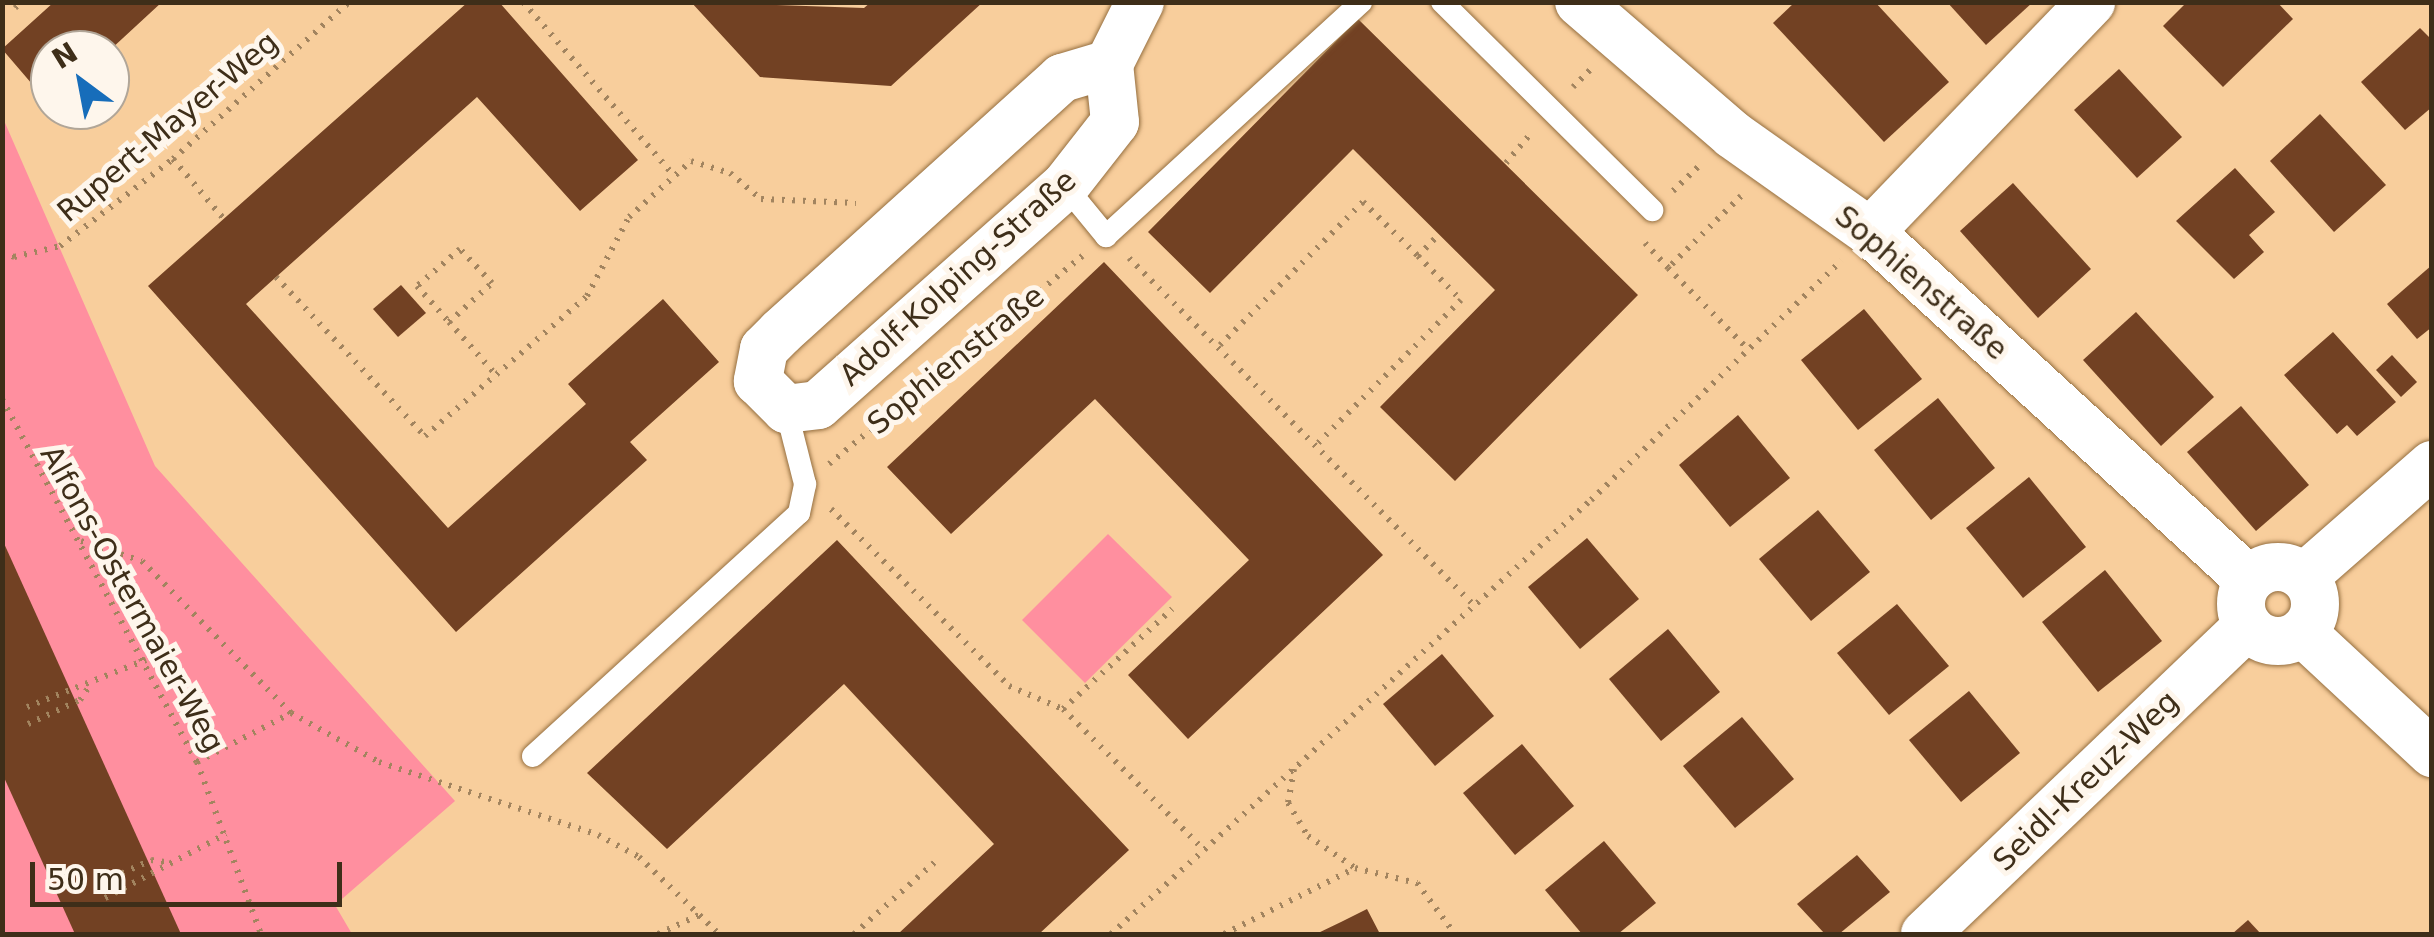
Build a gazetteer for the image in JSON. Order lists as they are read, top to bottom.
{
  "streets": {
    "street": ["Adolf-Kolping-Straße", "Sophienstraße", "Seidl-Kreuz-Weg"],
    "path": ["Rupert-Mayer-Weg", "Alfons-Ostermaier-Weg"]
  },
  "crossings": [
    ["Sophienstraße", "Seidl-Kreuz-Weg"]
  ],
  "scale_bar": "50 m",
  "north": "top left"
}
